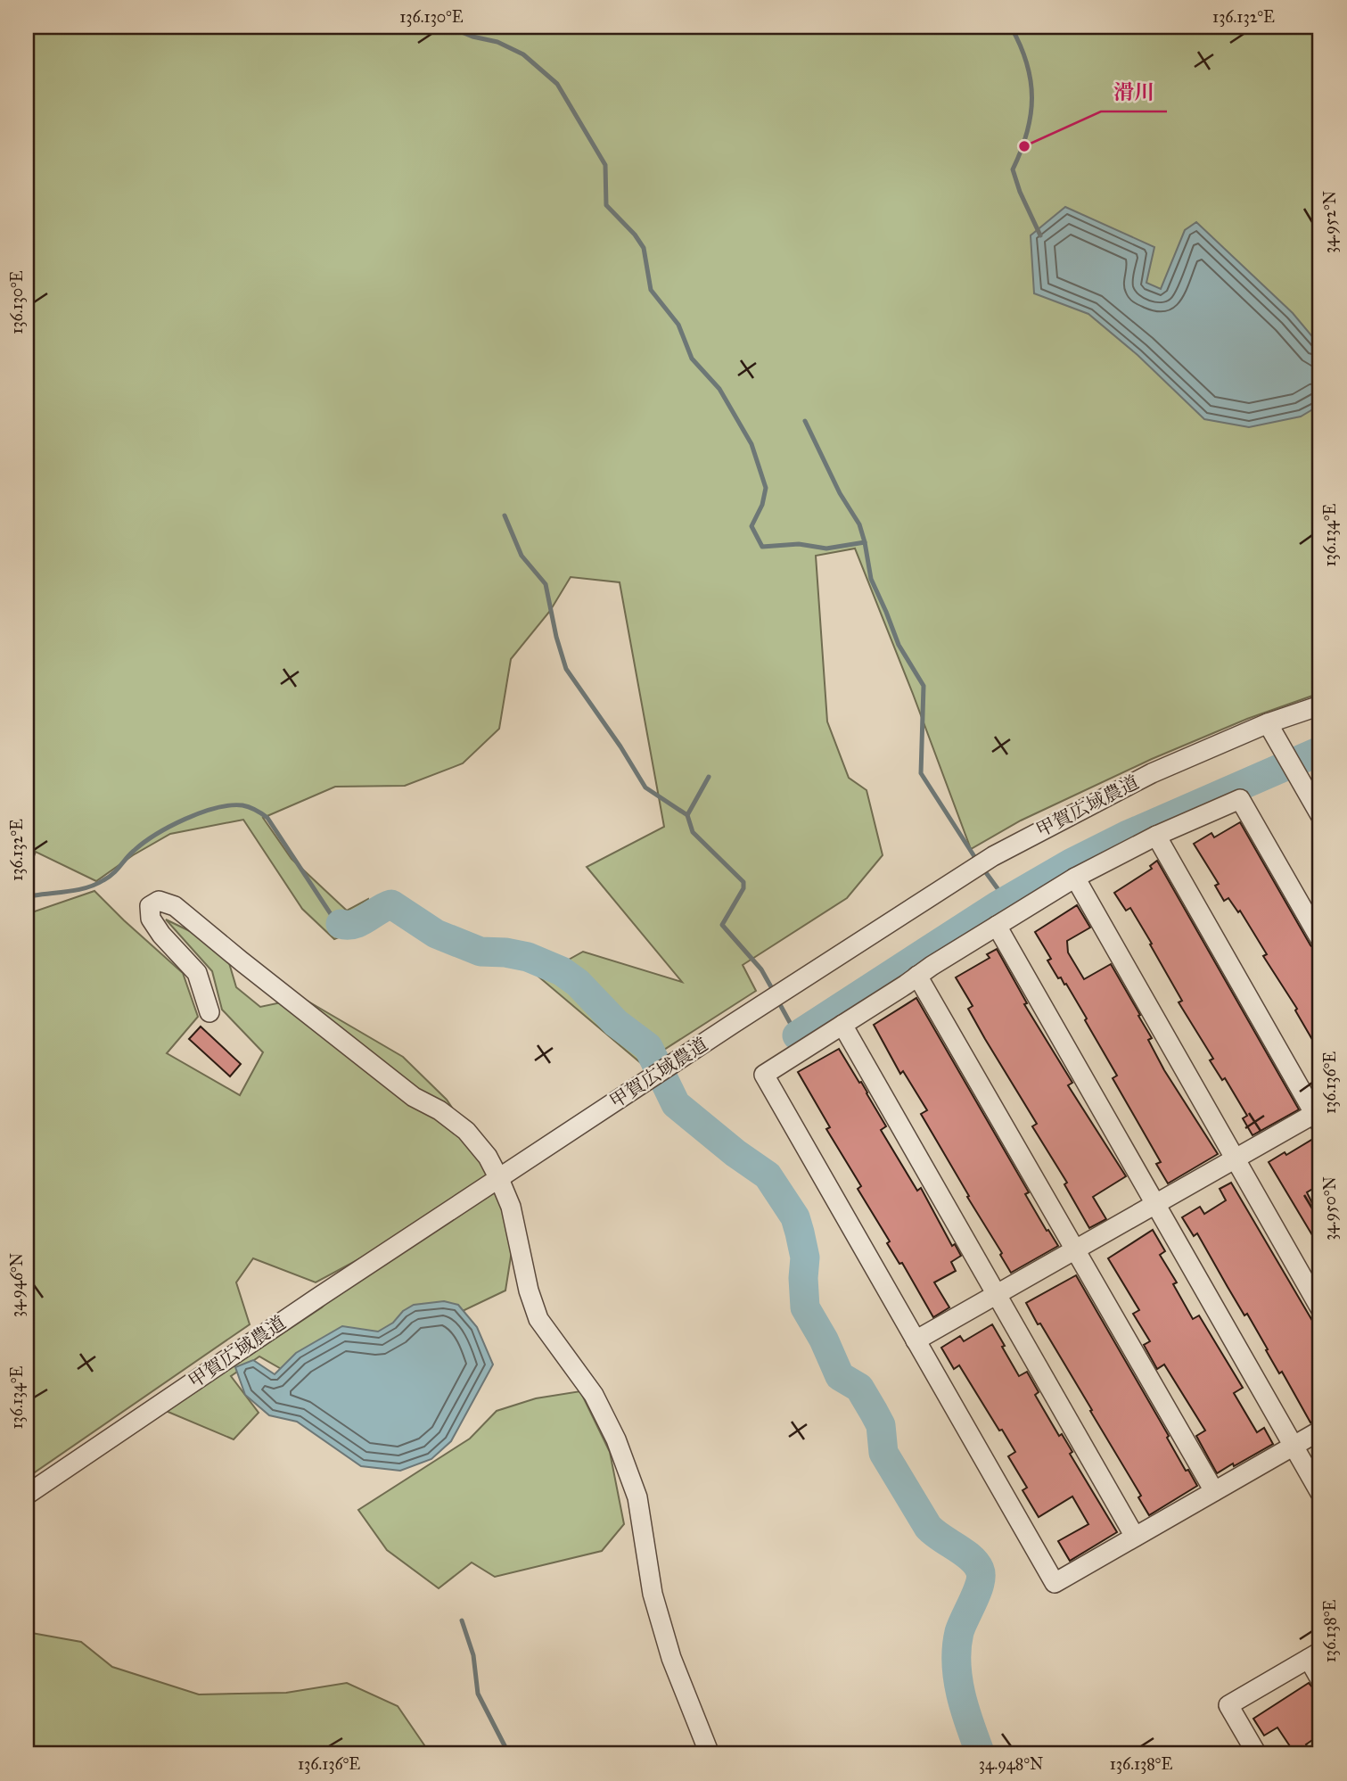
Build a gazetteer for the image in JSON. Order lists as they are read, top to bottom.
{
  "streets": {
    "street": ["甲賀広域農道"]
  },
  "places": ["滑川"],
  "coordinates": [
    "136.130°E",
    "136.132°E",
    "34.952°N",
    "136.134°E",
    "136.136°E",
    "34.950°N",
    "34.946°N",
    "136.138°E",
    "34.948°N"
  ]
}
